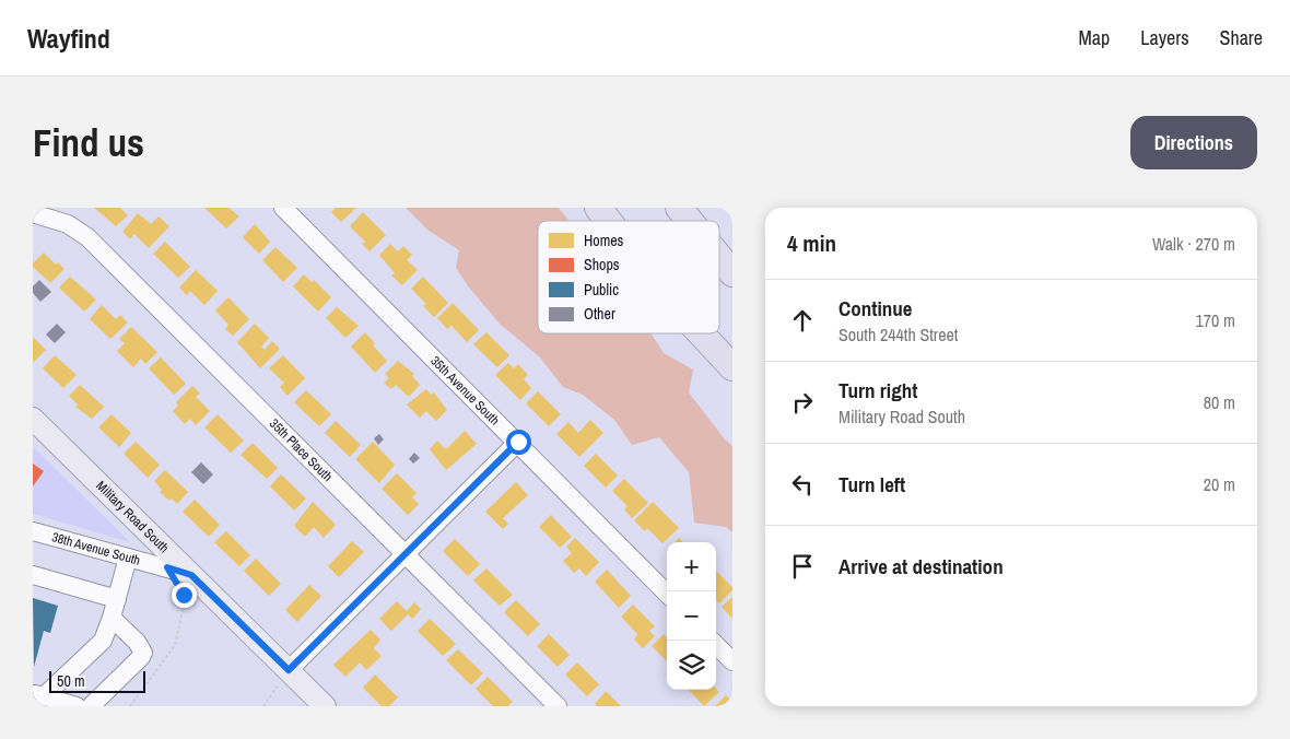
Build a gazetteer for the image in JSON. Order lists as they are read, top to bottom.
{
  "streets": {
    "main road": ["Military Road South"],
    "street": ["35th Avenue South", "35th Place South", "38th Avenue South"]
  },
  "crossings": [
    ["Military Road South", "38th Avenue South"]
  ],
  "legend": [
    "Homes",
    "Shops",
    "Public",
    "Other"
  ],
  "scale_bar": "50 m",
  "page": {
    "header": "Wayfind",
    "nav": ["Map", "Layers", "Share"],
    "buttons": "Directions",
    "title": "Find us",
    "heading": ["4 min", "Walk · 270 m"],
    "list": [
      ["Continue", "South 244th Street", "170 m"],
      ["Turn right", "Military Road South", "80 m"],
      ["Turn left", "20 m"],
      "Arrive at destination"
    ],
    "map_buttons": ["+", "−"],
    "scale": "50 m"
  }
}
